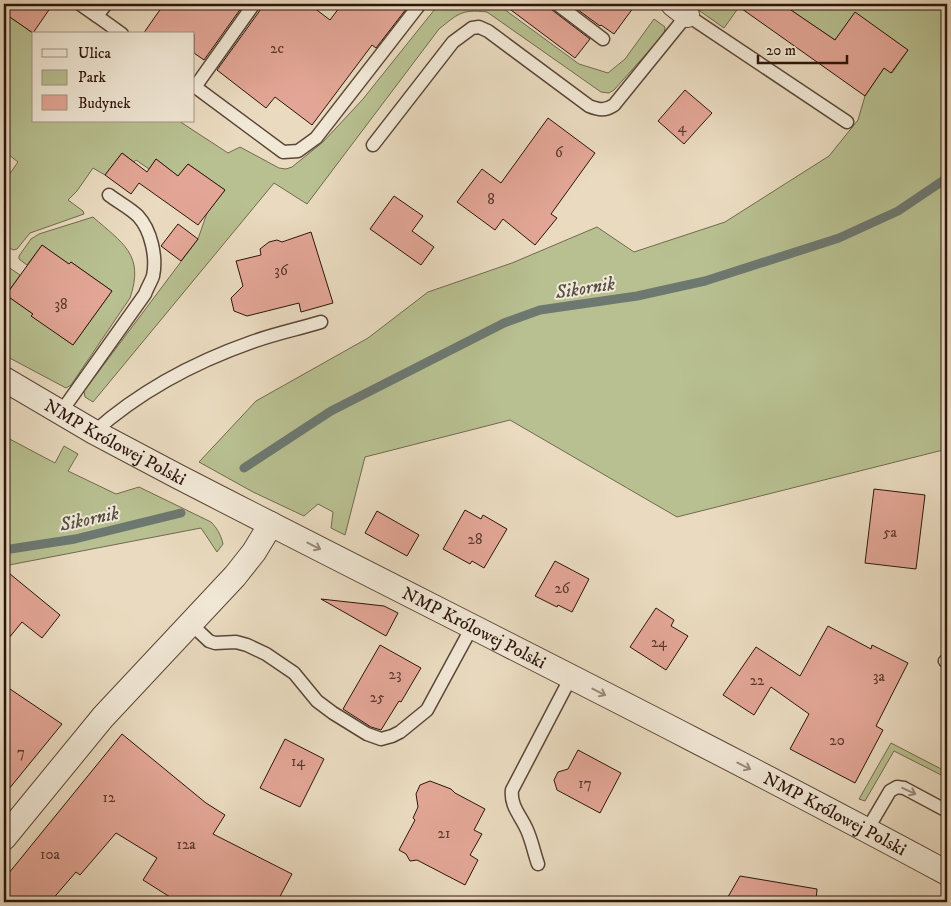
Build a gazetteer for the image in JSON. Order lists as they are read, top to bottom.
{
  "streets": {
    "street": ["NMP Królowej Polski"]
  },
  "one_way": ["NMP Królowej Polski"],
  "water": ["Sikornik"],
  "house_numbers": [
    "2c",
    "4",
    "6",
    "8",
    "36",
    "38",
    "5a",
    "28",
    "26",
    "24",
    "23",
    "3a",
    "22",
    "25",
    "20",
    "7",
    "14",
    "17",
    "12",
    "21",
    "12a",
    "10a"
  ],
  "legend": ["Ulica", "Park", "Budynek"],
  "scale_bar": "20 m"
}
